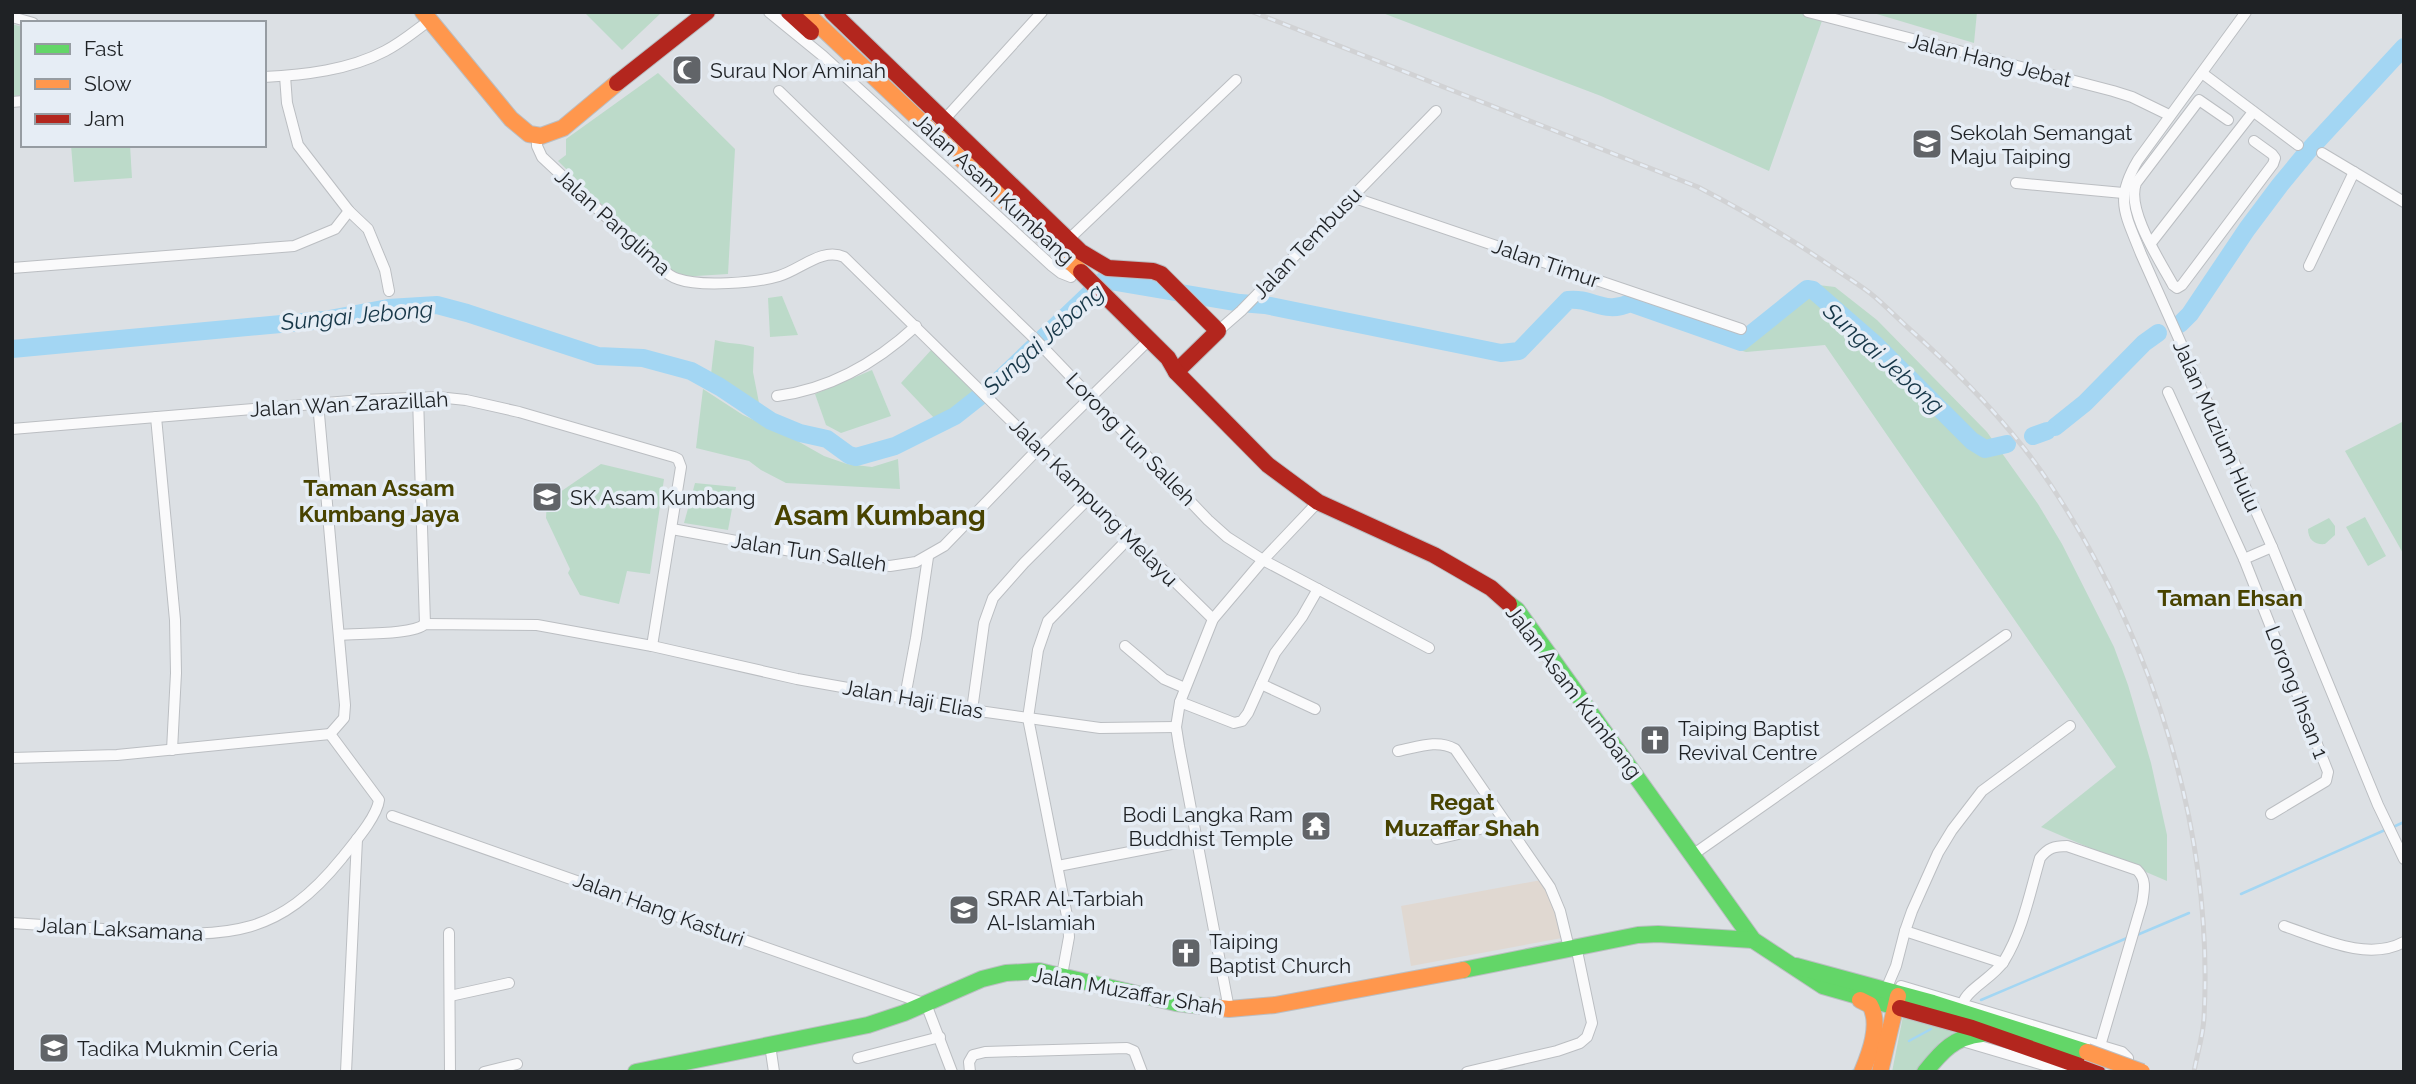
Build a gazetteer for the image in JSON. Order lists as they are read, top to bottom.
{
  "streets": {
    "main road": [
      "Jalan Asam Kumbang",
      "Jalan Panglima",
      "Jalan Tembusu",
      "Jalan Muzaffar Shah"
    ],
    "street": [
      "Jalan Hang Jebat",
      "Jalan Timur",
      "Jalan Wan Zarazillah",
      "Jalan Muzium Hulu",
      "Lorong Tun Salleh",
      "Jalan Kampung Melayu",
      "Jalan Tun Salleh",
      "Lorong Ihsan 1",
      "Jalan Haji Elias",
      "Jalan Hang Kasturi",
      "Jalan Laksamana"
    ]
  },
  "crossings": [
    ["Jalan Asam Kumbang", "Jalan Tembusu"],
    ["Jalan Asam Kumbang", "Jalan Tun Salleh"],
    ["Jalan Asam Kumbang", "Jalan Muzaffar Shah"],
    ["Jalan Panglima", "Jalan Kampung Melayu"],
    ["Jalan Tembusu", "Jalan Timur"],
    ["Jalan Wan Zarazillah", "Jalan Tun Salleh"],
    ["Lorong Tun Salleh", "Jalan Tun Salleh"],
    ["Jalan Kampung Melayu", "Jalan Tun Salleh"],
    ["Jalan Hang Kasturi", "Jalan Muzaffar Shah"]
  ],
  "districts": [
    "Taman Assam Kumbang Jaya",
    "Asam Kumbang",
    "Taman Ehsan",
    "Regat Muzaffar Shah"
  ],
  "water": ["Sungai Jebong"],
  "places": {
    "mosque": ["Surau Nor Aminah"],
    "school or university": [
      "Sekolah Semangat Maju Taiping",
      "SK Asam Kumbang",
      "SRAR Al-Tarbiah Al-Islamiah",
      "Tadika Mukmin Ceria"
    ],
    "church": ["Taiping Baptist Revival Centre", "Taiping Baptist Church"],
    "temple": ["Bodi Langka Ram Buddhist Temple"]
  },
  "legend": ["Fast", "Slow", "Jam"]
}
